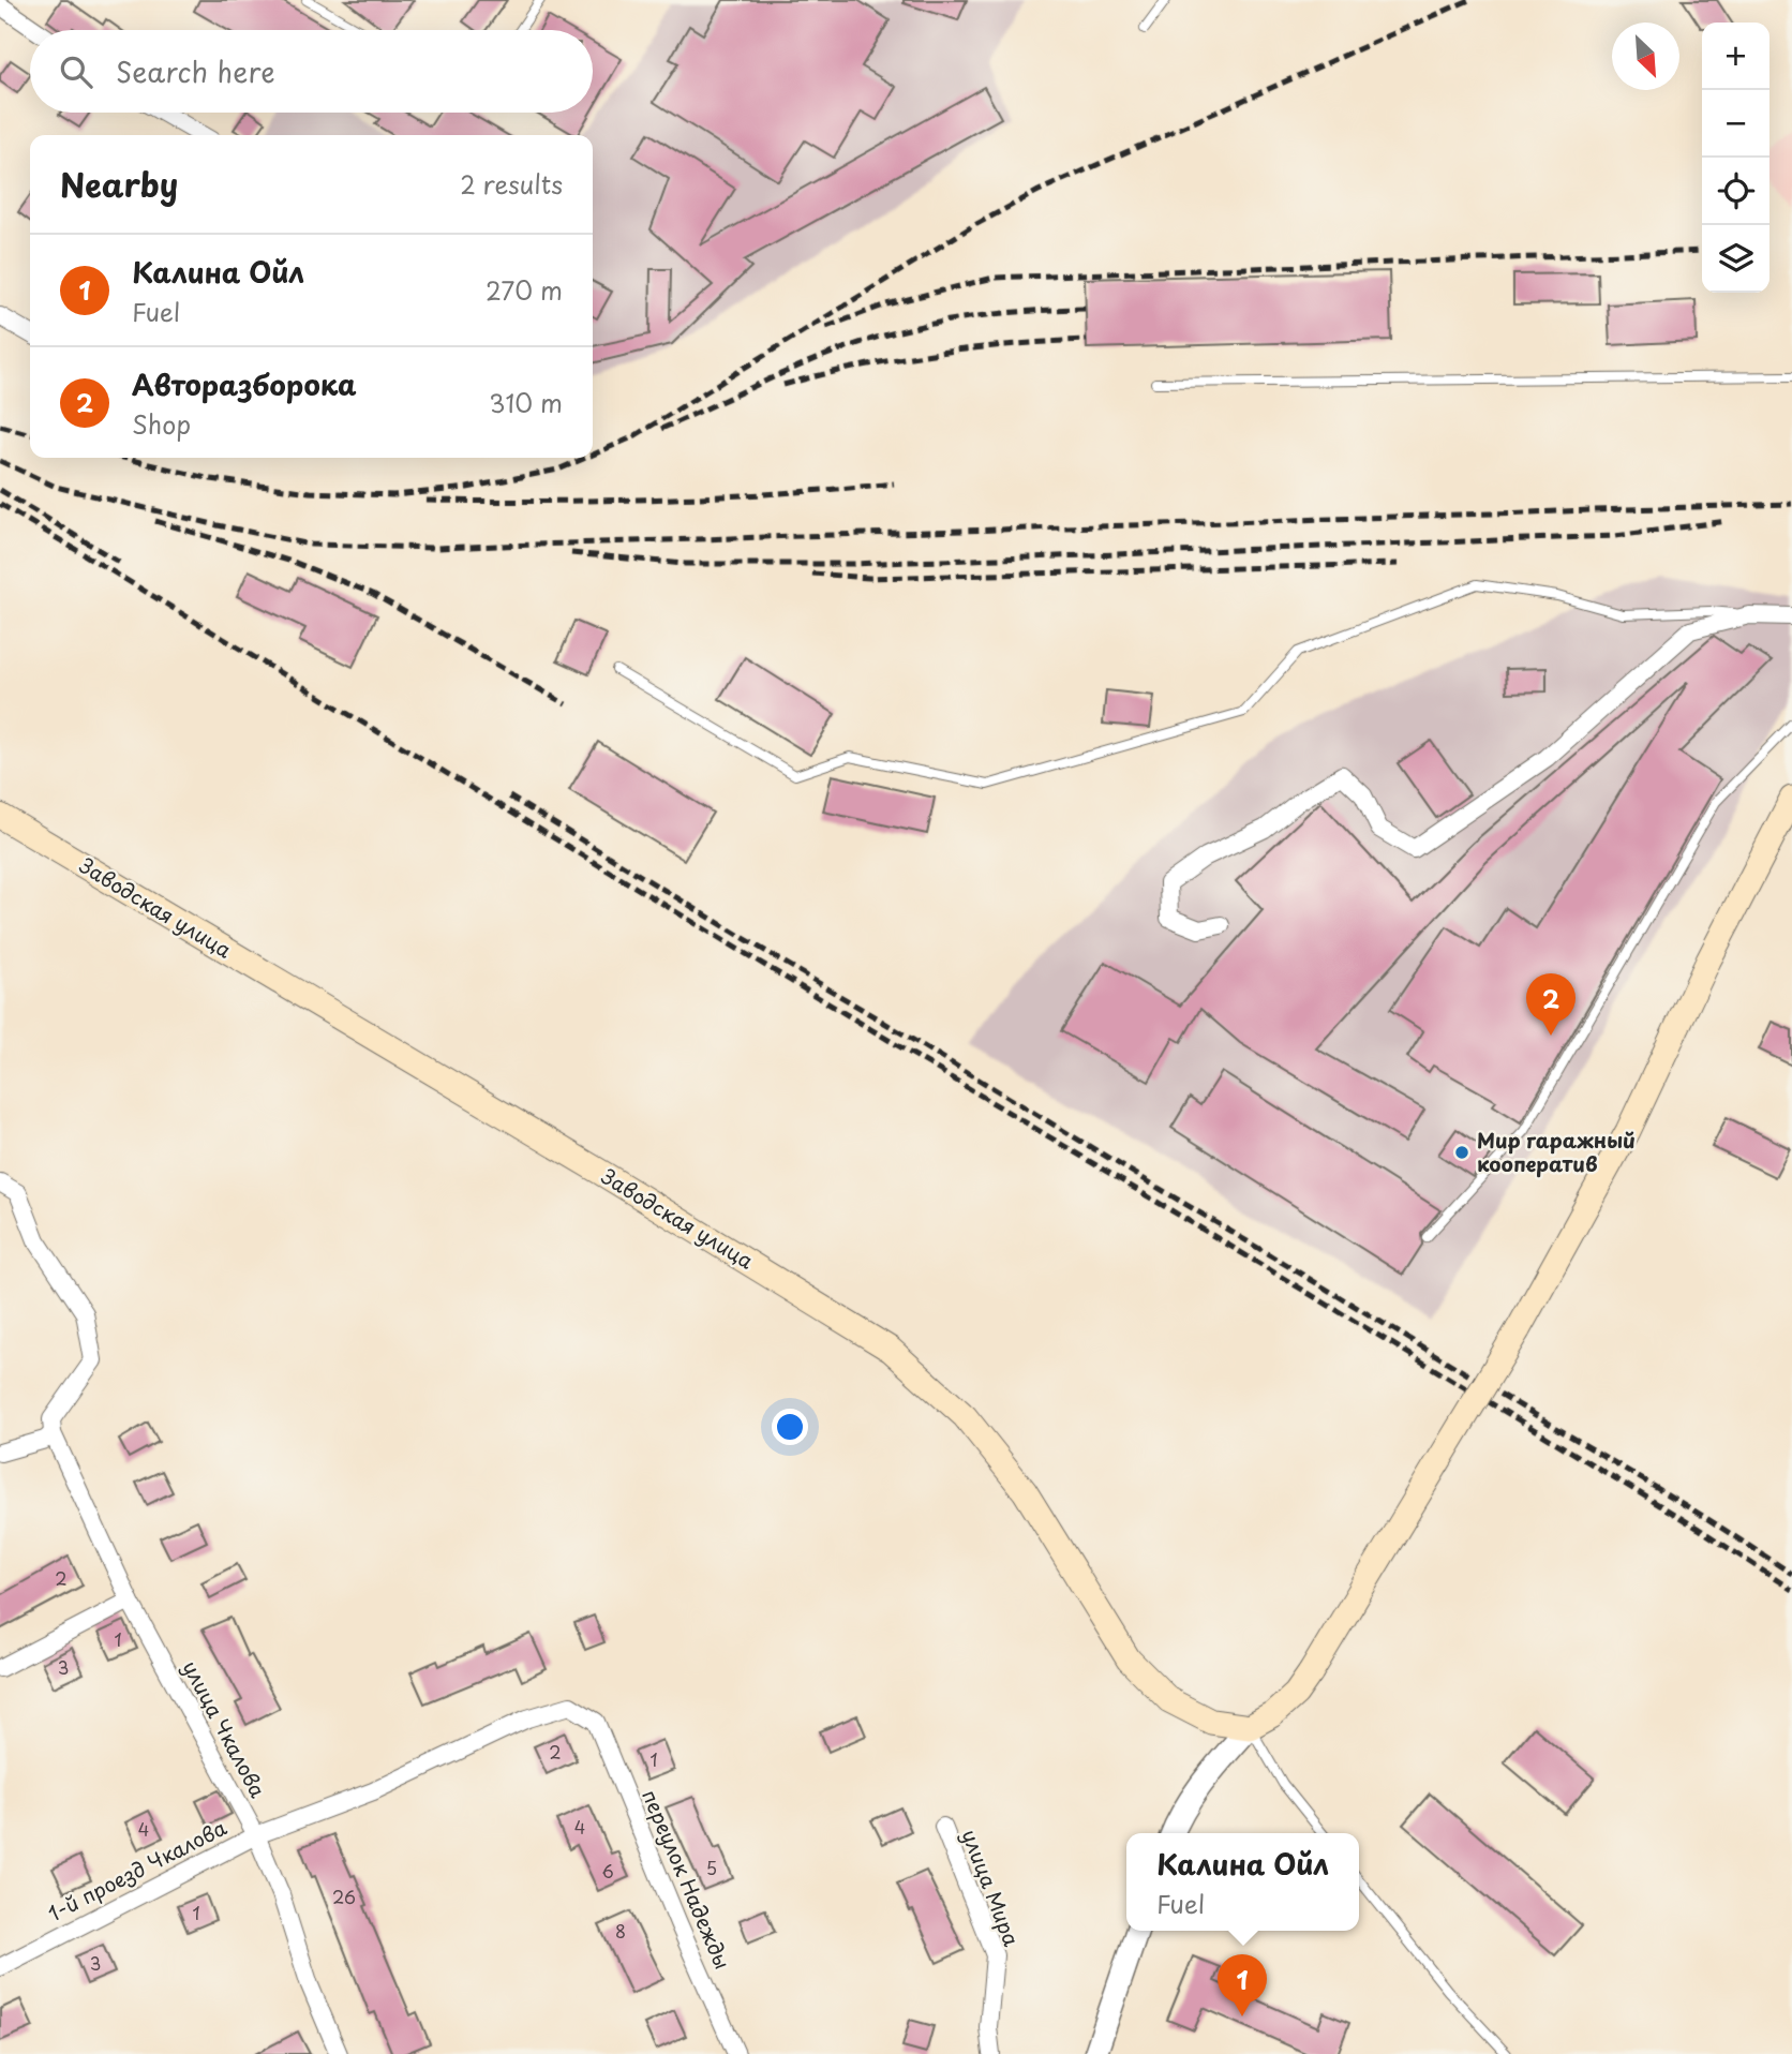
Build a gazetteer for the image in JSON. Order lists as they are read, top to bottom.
{
  "streets": {
    "main road": ["Заводская улица"],
    "street": [
      "улица Чкалова",
      "1-й проезд Чкалова",
      "переулок Надежды",
      "улица Мира"
    ]
  },
  "crossings": [
    ["улица Чкалова", "1-й проезд Чкалова"],
    ["1-й проезд Чкалова", "переулок Надежды"]
  ],
  "places": ["Мир гаражный кооператив"],
  "house_numbers": [
    "2",
    "1",
    "3",
    "2",
    "1",
    "4",
    "4",
    "5",
    "6",
    "26",
    "1",
    "8",
    "3"
  ],
  "north": "bottom right",
  "page": {
    "map_buttons": ["+", "−"],
    "search": "Search here",
    "heading": ["Nearby", "2 results"],
    "list": [
      {
        "mark": "1",
        "name": "Калина Ойл",
        "note": "Fuel",
        "value": "270 m"
      },
      {
        "mark": "2",
        "name": "Авторазборока",
        "note": "Shop",
        "value": "310 m"
      }
    ],
    "pins": ["2", "1"],
    "popup": ["Калина Ойл", "Fuel"]
  }
}
